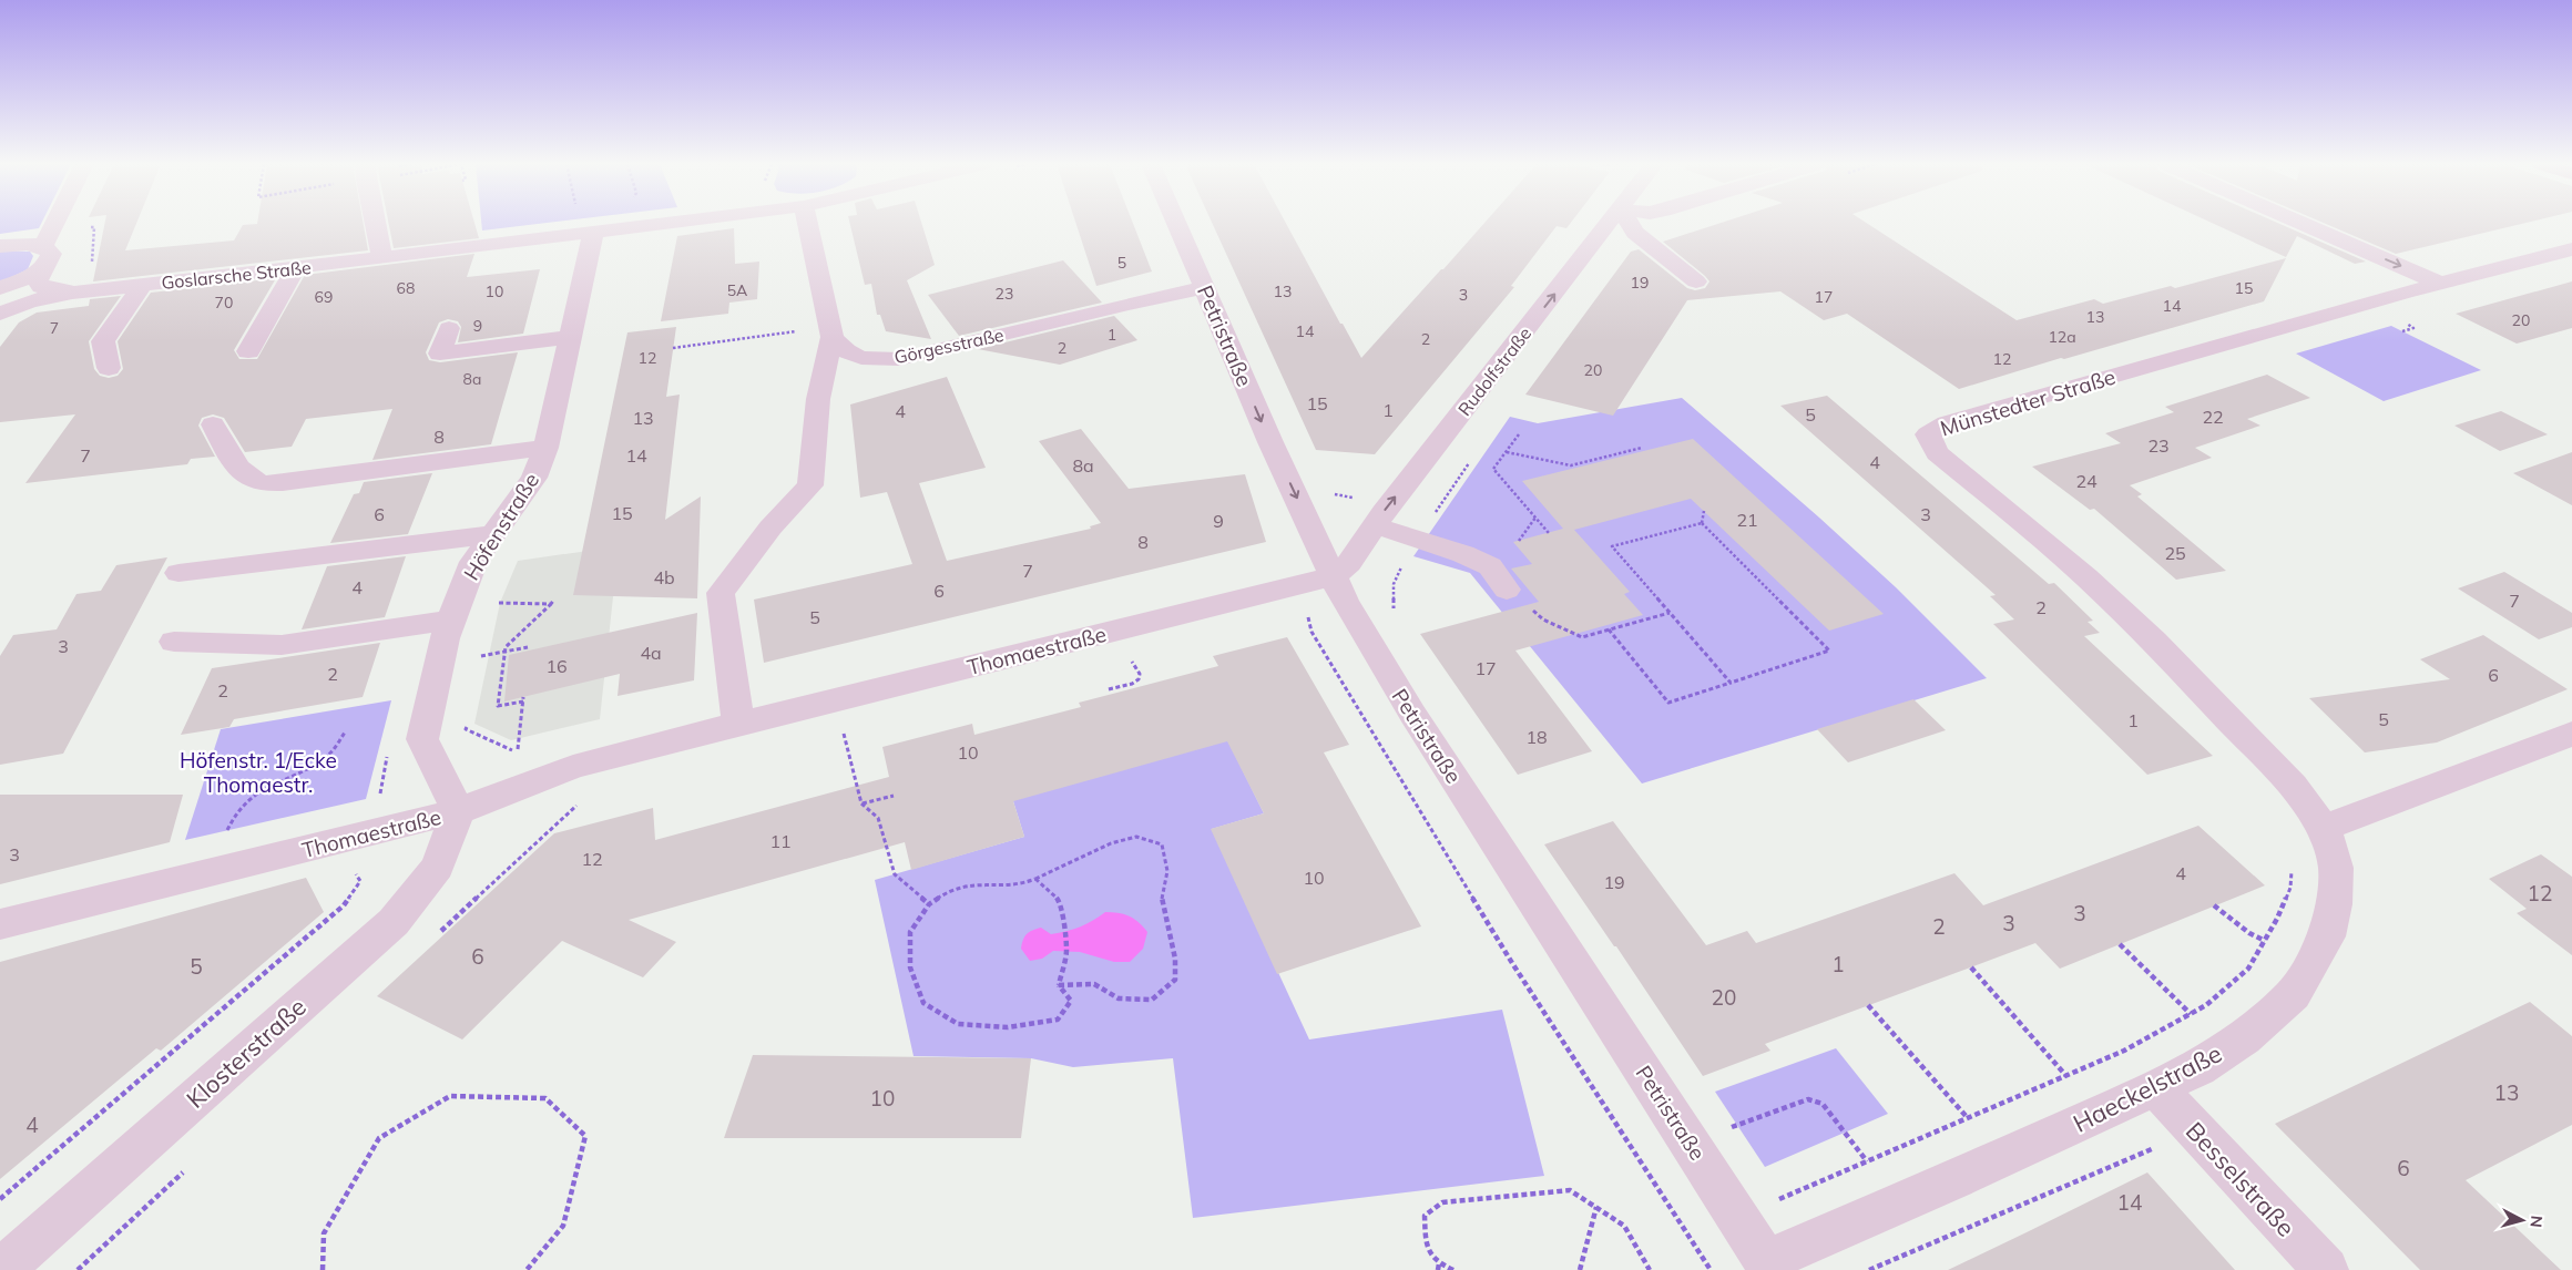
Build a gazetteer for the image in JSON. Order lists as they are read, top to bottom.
{
  "streets": {
    "street": [
      "Goslarsche Straße",
      "Petristraße",
      "Görgesstraße",
      "Rudolfstraße",
      "Münstedter Straße",
      "Höfenstraße",
      "Thomaestraße",
      "Klosterstraße",
      "Haeckelstraße",
      "Besselstraße"
    ]
  },
  "crossings": [
    ["Goslarsche Straße", "Höfenstraße"],
    ["Petristraße", "Görgesstraße"],
    ["Petristraße", "Rudolfstraße"],
    ["Petristraße", "Thomaestraße"],
    ["Petristraße", "Haeckelstraße"],
    ["Rudolfstraße", "Thomaestraße"],
    ["Münstedter Straße", "Haeckelstraße"],
    ["Höfenstraße", "Thomaestraße"],
    ["Höfenstraße", "Klosterstraße"],
    ["Thomaestraße", "Klosterstraße"],
    ["Haeckelstraße", "Besselstraße"]
  ],
  "one_way": ["Rudolfstraße"],
  "parks": ["Höfenstr. 1/Ecke Thomaestr."],
  "house_numbers": [
    "5",
    "19",
    "68",
    "15",
    "5A",
    "10",
    "13",
    "23",
    "3",
    "69",
    "17",
    "70",
    "14",
    "13",
    "20",
    "9",
    "7",
    "14",
    "1",
    "12a",
    "2",
    "2",
    "12",
    "12",
    "20",
    "8a",
    "15",
    "1",
    "4",
    "5",
    "22",
    "13",
    "8",
    "23",
    "7",
    "14",
    "4",
    "8a",
    "24",
    "15",
    "6",
    "3",
    "21",
    "9",
    "8",
    "25",
    "7",
    "4b",
    "4",
    "6",
    "7",
    "2",
    "5",
    "3",
    "4a",
    "16",
    "17",
    "2",
    "6",
    "2",
    "5",
    "1",
    "18",
    "10",
    "11",
    "3",
    "12",
    "4",
    "10",
    "19",
    "12",
    "3",
    "3",
    "2",
    "6",
    "1",
    "5",
    "20",
    "13",
    "10",
    "4",
    "6",
    "14"
  ],
  "north": "right"
}
